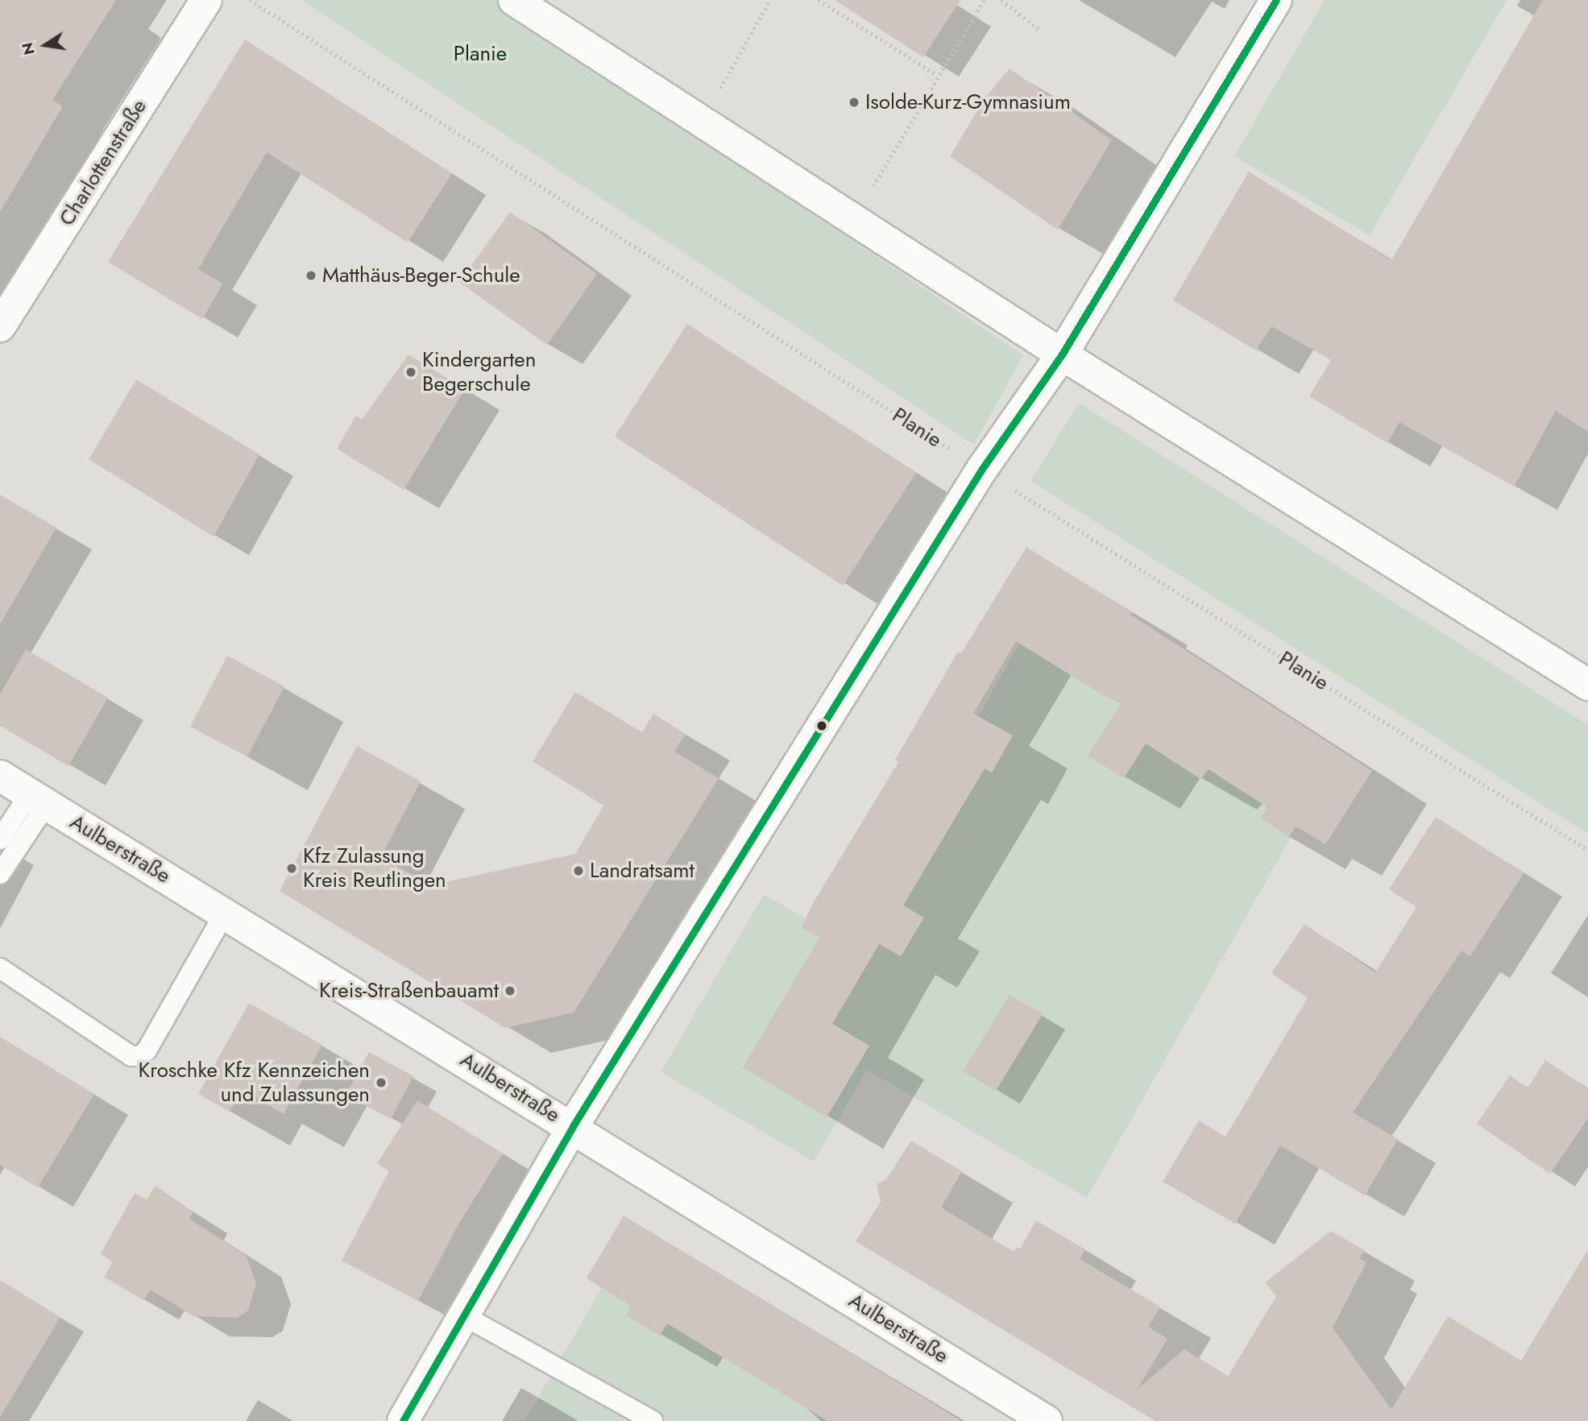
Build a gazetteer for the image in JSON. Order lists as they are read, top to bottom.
{
  "streets": {
    "street": ["Charlottenstraße", "Aulberstraße"],
    "path": ["Planie"]
  },
  "parks": ["Planie"],
  "places": [
    "Isolde-Kurz-Gymnasium",
    "Matthäus-Beger-Schule",
    "Kindergarten Begerschule",
    "Kfz Zulassung Kreis Reutlingen",
    "Landratsamt",
    "Kreis-Straßenbauamt",
    "Kroschke Kfz Kennzeichen und Zulassungen"
  ],
  "north": "left"
}
